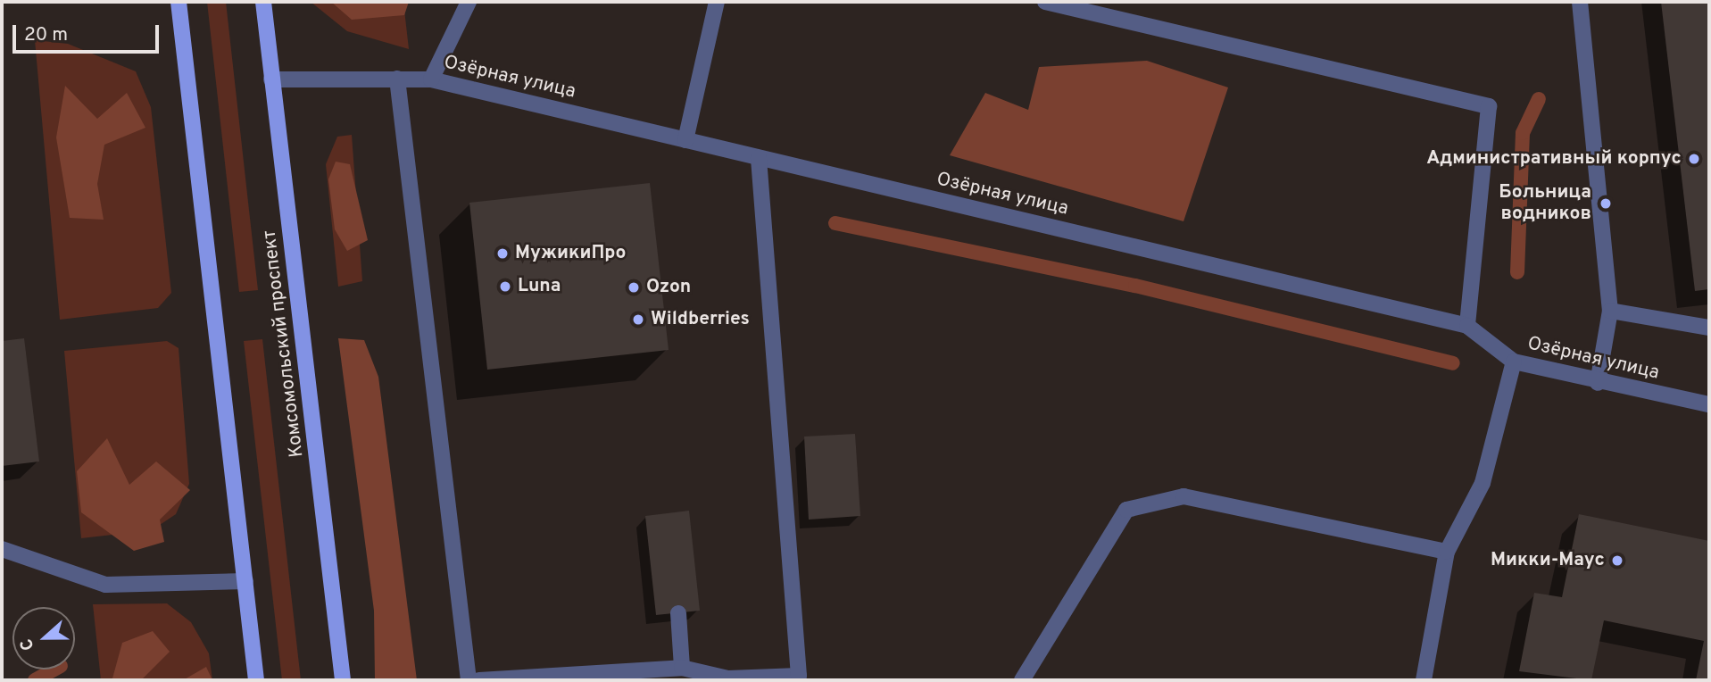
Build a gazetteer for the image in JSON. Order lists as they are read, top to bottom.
{
  "streets": {
    "main road": ["Комсомольский проспект"],
    "street": ["Озёрная улица"]
  },
  "crossings": [
    ["Озёрная улица", "Комсомольский проспект"]
  ],
  "places": [
    "Административный корпус",
    "Больница водников",
    "МужикиПро",
    "Luna",
    "Ozon",
    "Wildberries",
    "Микки-Маус"
  ],
  "scale_bar": "20 m",
  "north": "left"
}
